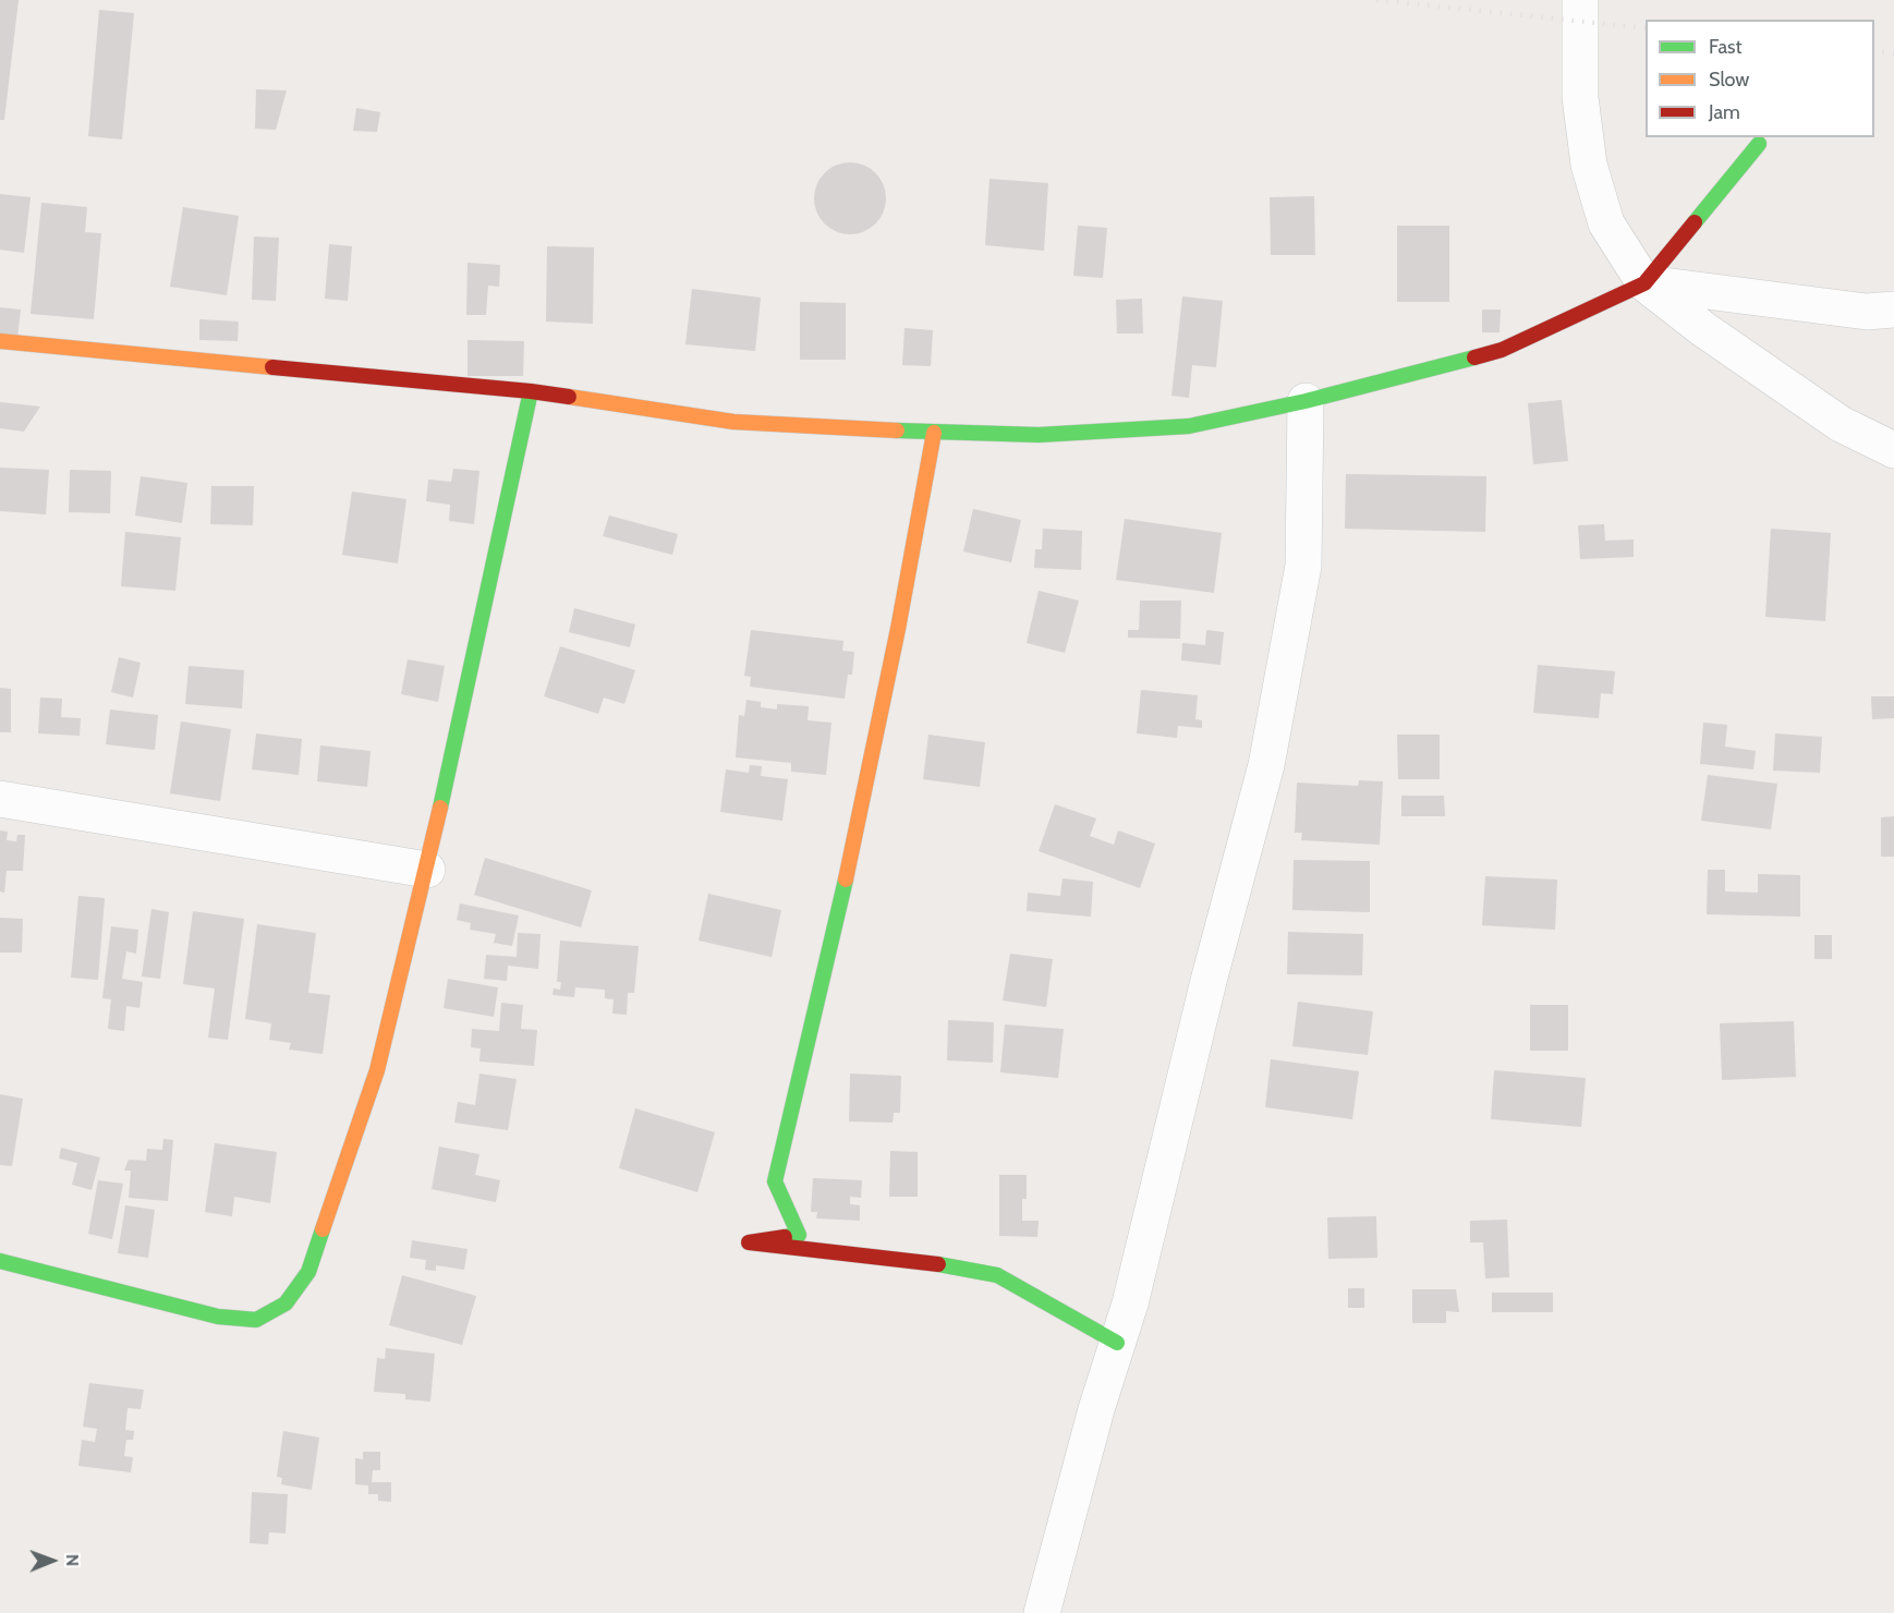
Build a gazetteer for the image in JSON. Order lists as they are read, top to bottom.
{
  "legend": ["Fast", "Slow", "Jam"],
  "north": "right"
}
